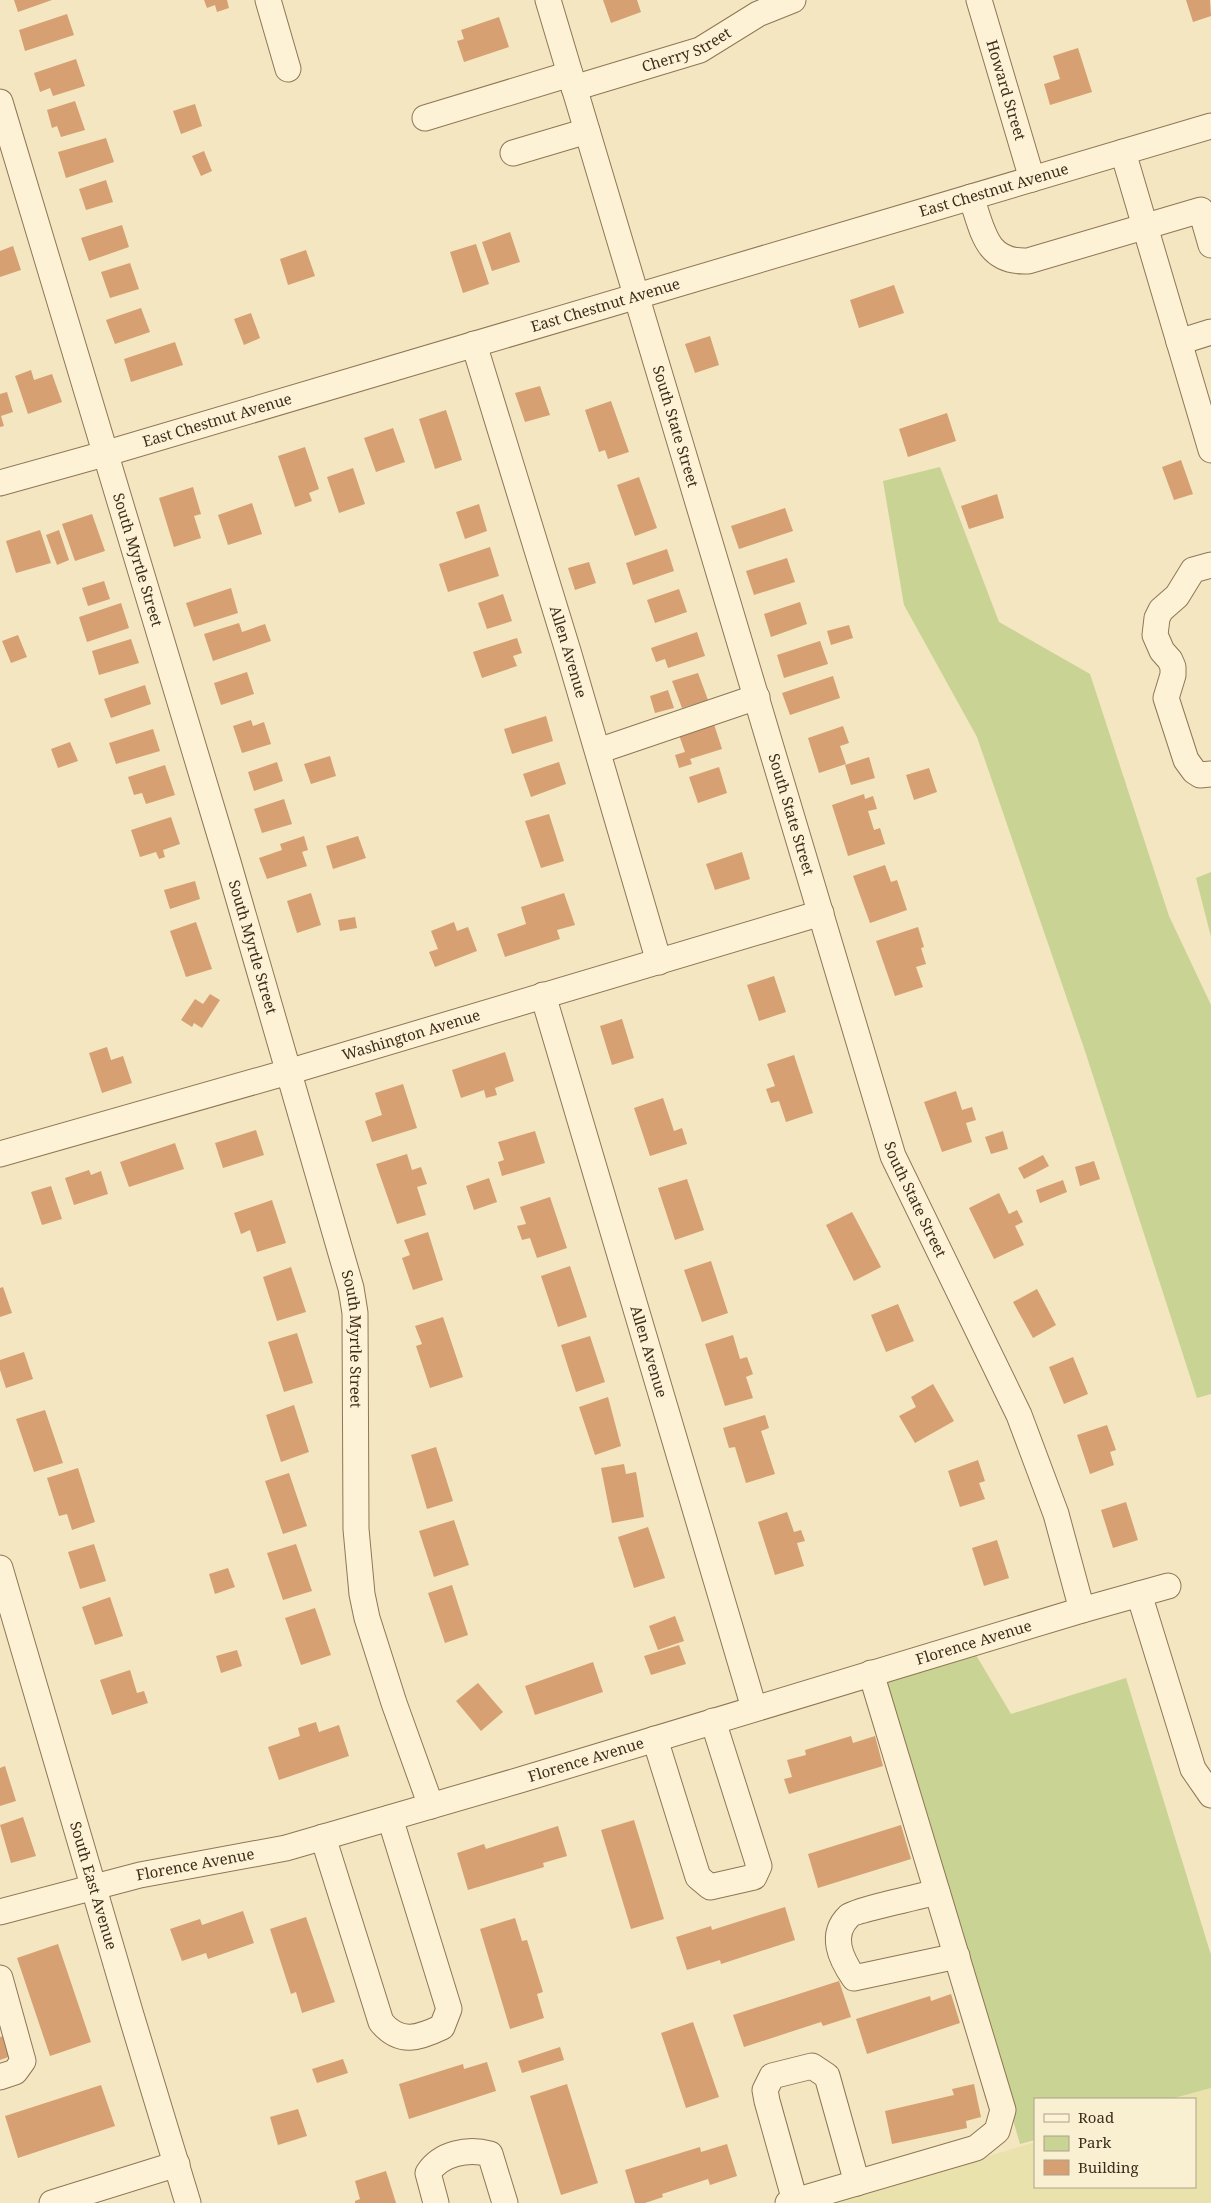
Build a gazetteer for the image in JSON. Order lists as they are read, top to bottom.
{
  "streets": {
    "street": [
      "Cherry Street",
      "Howard Street",
      "East Chestnut Avenue",
      "South State Street",
      "South Myrtle Street",
      "Allen Avenue",
      "Washington Avenue",
      "Florence Avenue",
      "South East Avenue"
    ]
  },
  "crossings": [
    ["Cherry Street", "South State Street"],
    ["Howard Street", "East Chestnut Avenue"],
    ["East Chestnut Avenue", "South State Street"],
    ["East Chestnut Avenue", "South Myrtle Street"],
    ["East Chestnut Avenue", "Allen Avenue"],
    ["South State Street", "Washington Avenue"],
    ["South State Street", "Florence Avenue"],
    ["South Myrtle Street", "Washington Avenue"],
    ["South Myrtle Street", "Florence Avenue"],
    ["Allen Avenue", "Washington Avenue"],
    ["Allen Avenue", "Florence Avenue"],
    ["Florence Avenue", "South East Avenue"]
  ],
  "legend": ["Road", "Park", "Building"]
}
